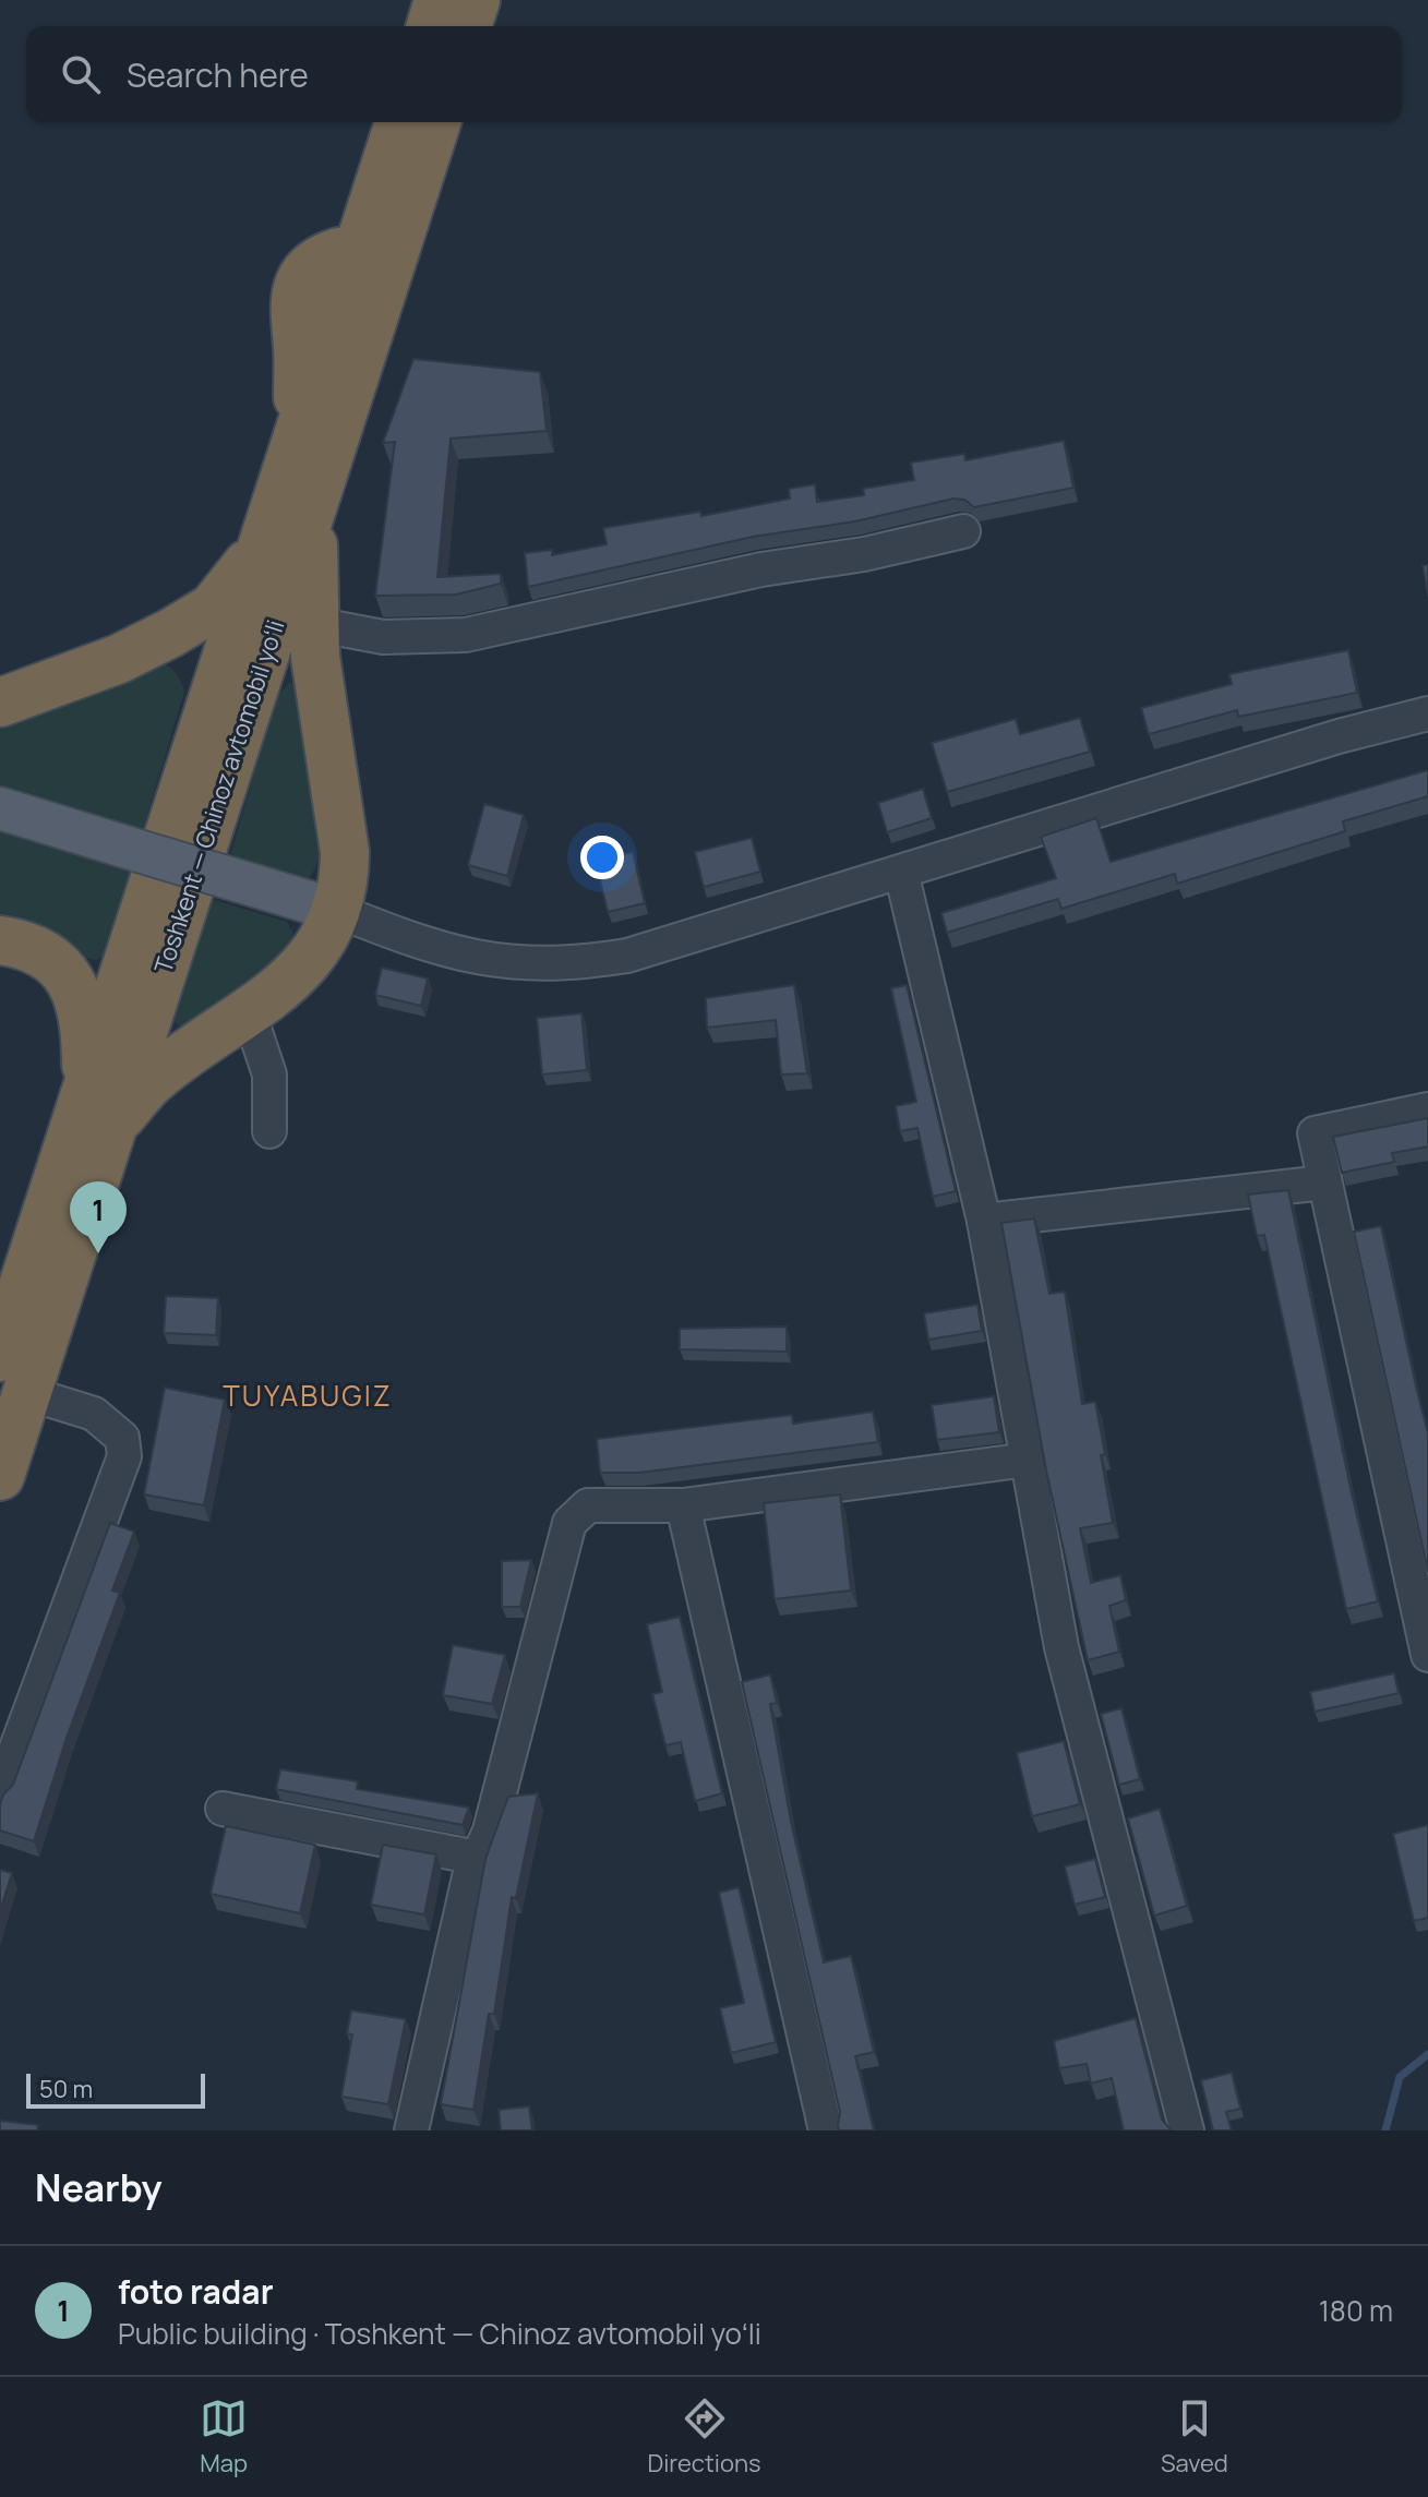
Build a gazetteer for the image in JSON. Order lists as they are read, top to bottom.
{
  "streets": {
    "highway": ["Toshkent — Chinoz avtomobil yoʻli"]
  },
  "districts": ["TUYABUGIZ"],
  "scale_bar": "50 m",
  "page": {
    "search": "Search here",
    "pins": "1",
    "scale": "50 m",
    "heading": "Nearby",
    "list": [
      {
        "mark": "1",
        "name": "foto radar",
        "note": "Public building · Toshkent — Chinoz avtomobil yoʻli",
        "value": "180 m"
      }
    ],
    "nav": ["Map", "Directions", "Saved"]
  }
}
